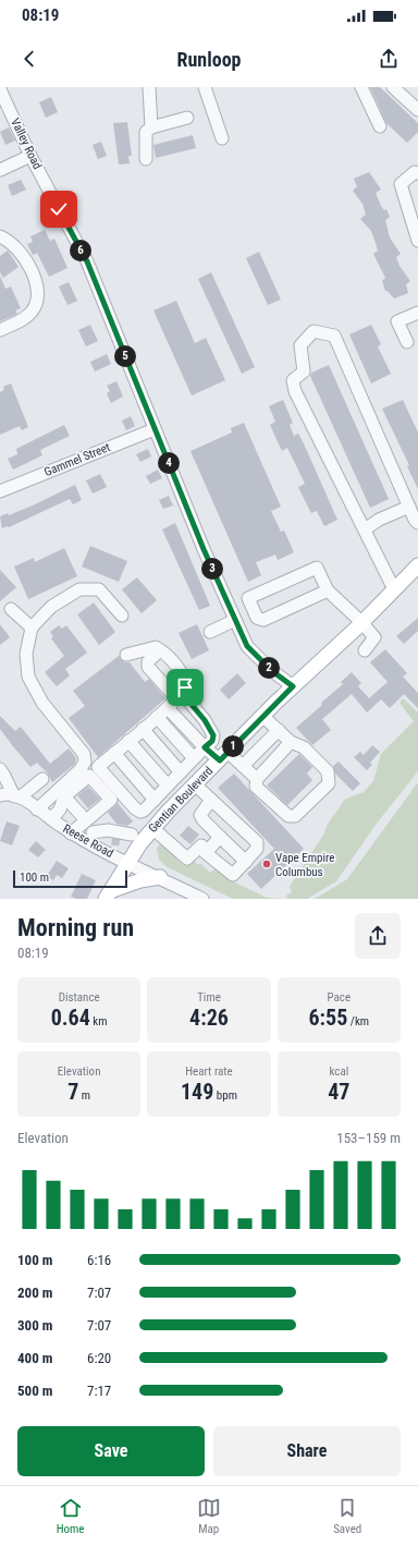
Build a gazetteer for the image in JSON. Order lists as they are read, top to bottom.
{
  "streets": {
    "main road": ["Gentian Boulevard"],
    "street": ["Valley Road", "Gammel Street", "Reese Road"]
  },
  "crossings": [
    ["Valley Road", "Gammel Street"],
    ["Valley Road", "Gentian Boulevard"],
    ["Gentian Boulevard", "Reese Road"]
  ],
  "places": ["Vape Empire Columbus"],
  "scale_bar": "100 m",
  "page": {
    "status": "08:19",
    "header": "Runloop",
    "pins": [
      "6",
      "5",
      "4",
      "3",
      "2",
      "1"
    ],
    "scale": "100 m",
    "heading": ["Morning run", "08:19"],
    "stats": [
      ["Distance", "0.64 km"],
      ["Time", "4:26"],
      ["Pace", "6:55 /km"],
      ["Elevation", "7 m"],
      ["Heart rate", "149 bpm"],
      ["kcal", "47"]
    ],
    "chart": ["Elevation", "153–159 m"],
    "list": [
      {
        "name": "100 m",
        "note": "6:16"
      },
      {
        "name": "200 m",
        "note": "7:07"
      },
      {
        "name": "300 m",
        "note": "7:07"
      },
      {
        "name": "400 m",
        "note": "6:20"
      },
      {
        "name": "500 m",
        "note": "7:17"
      }
    ],
    "buttons": ["Save", "Share"],
    "tabs": ["Home", "Map", "Saved"]
  }
}
